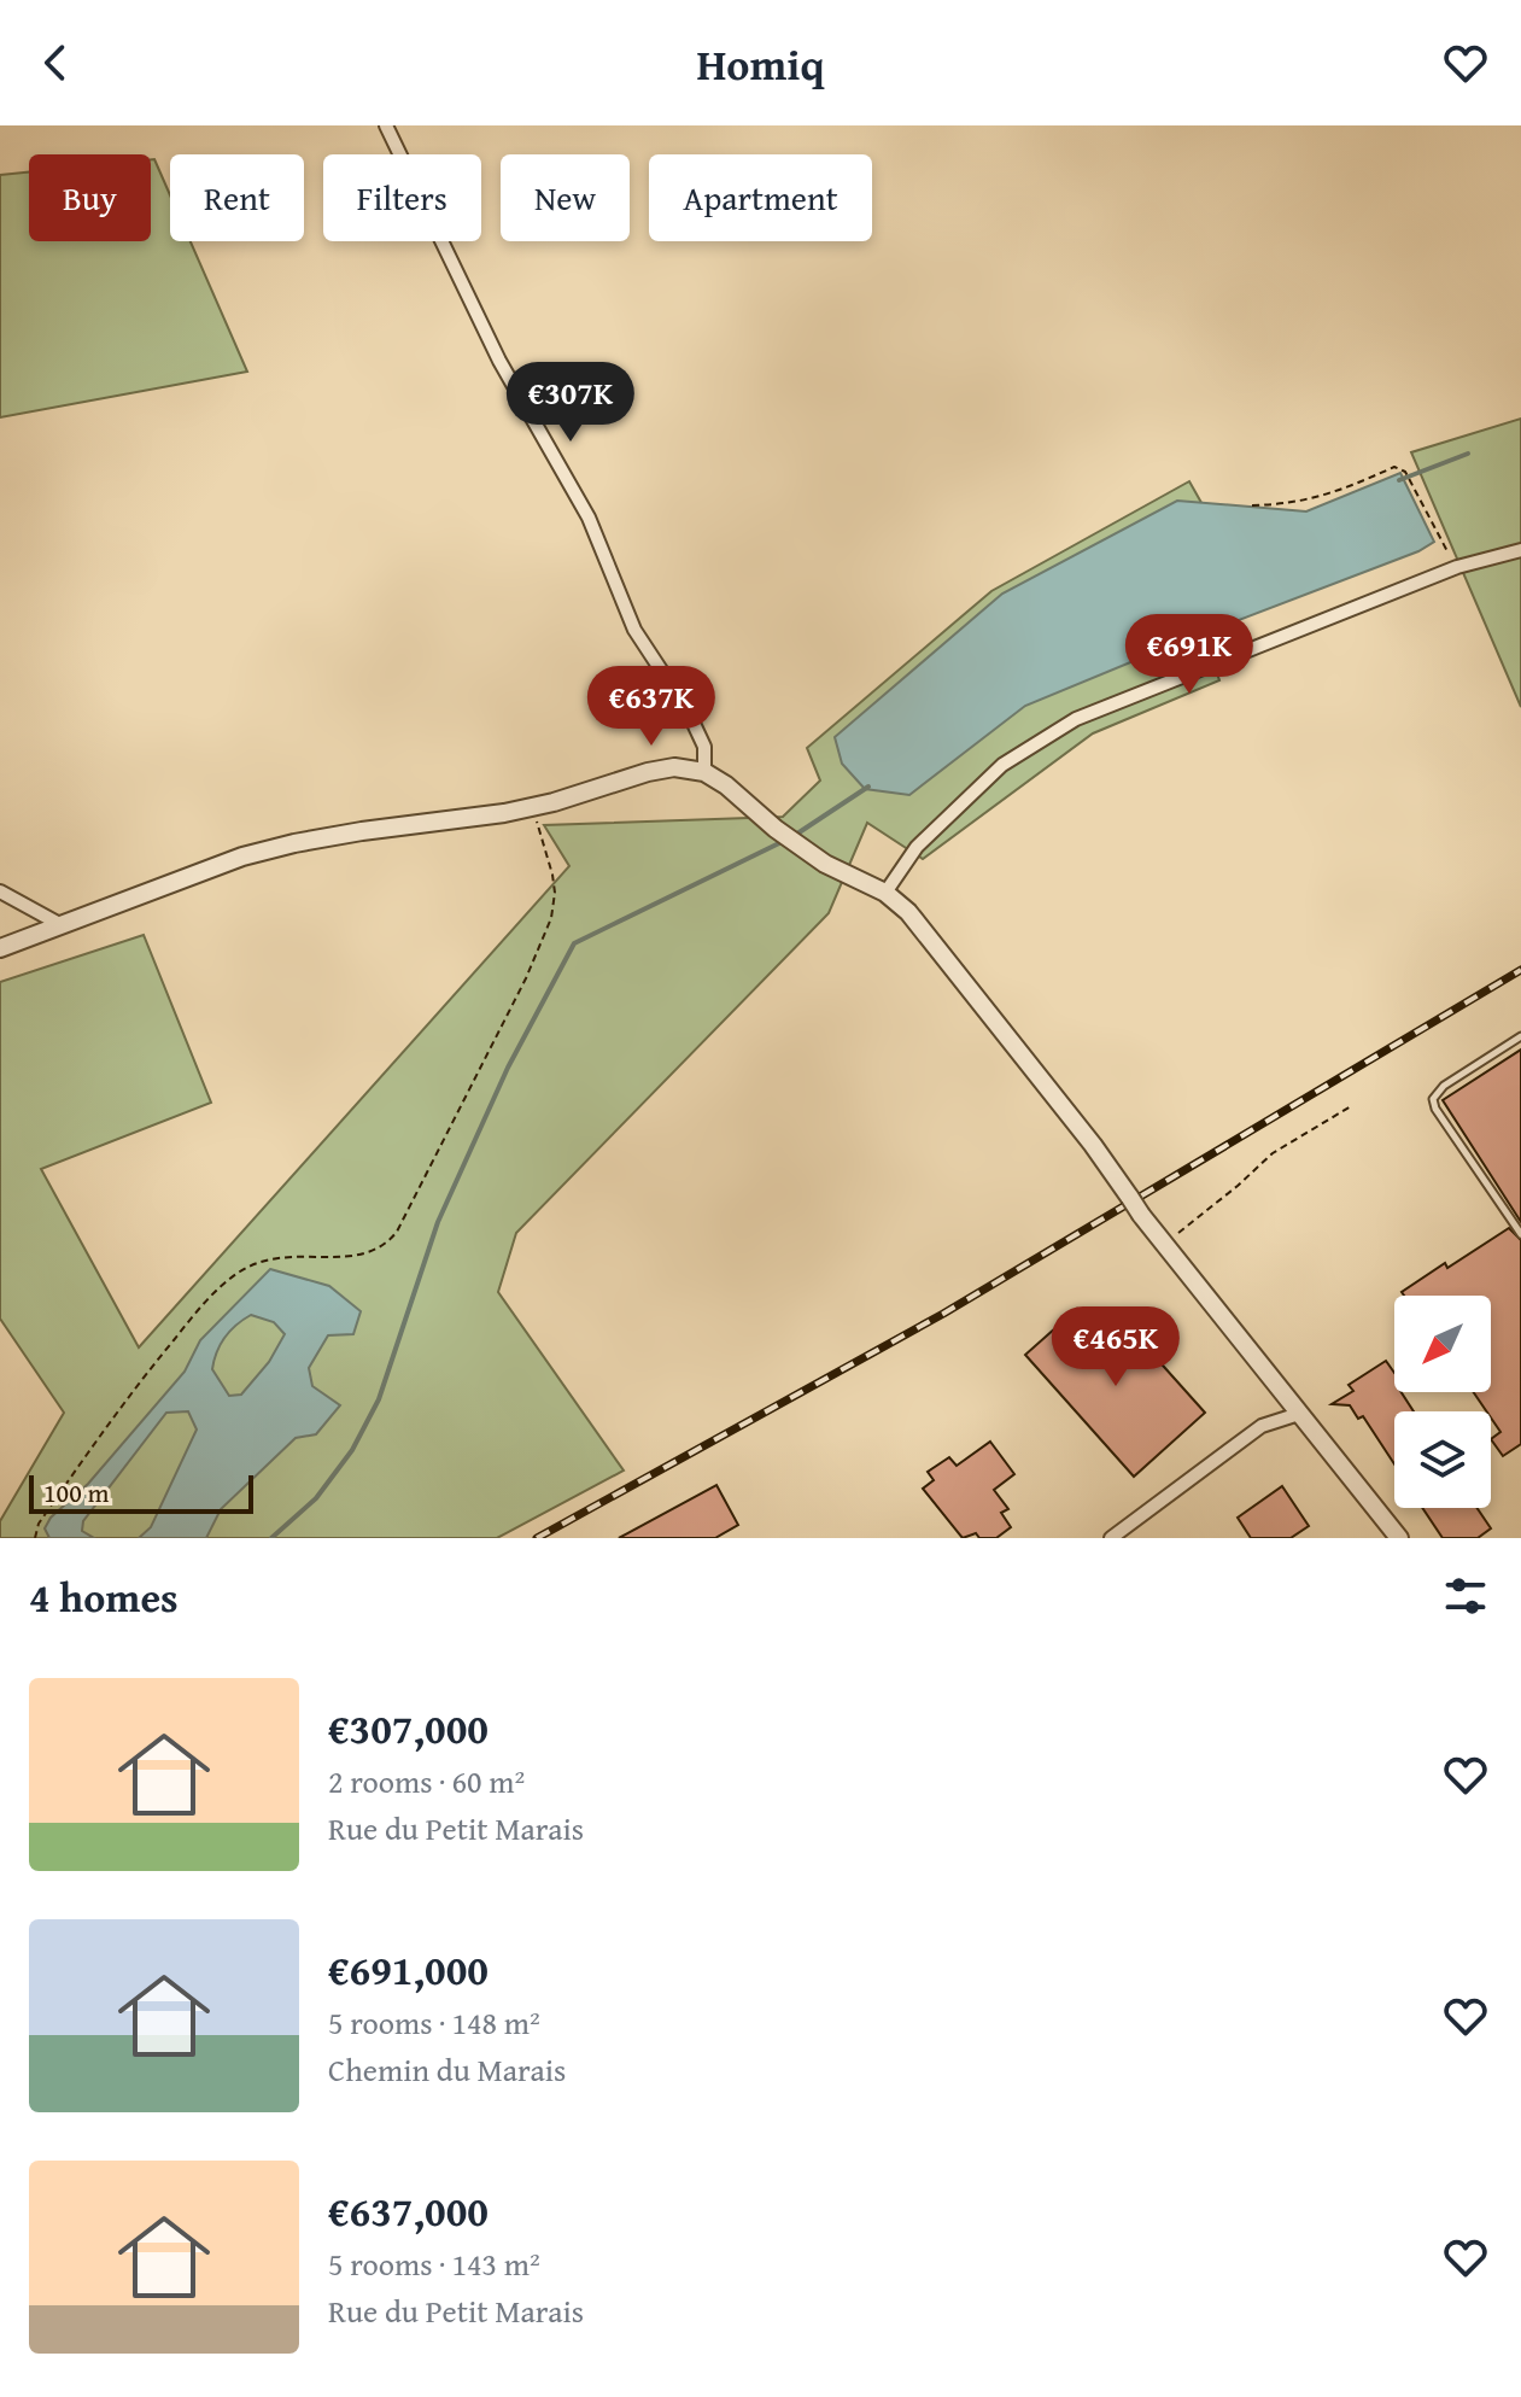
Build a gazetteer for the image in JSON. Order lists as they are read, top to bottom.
{
  "scale_bar": "100 m",
  "north": "bottom left",
  "page": {
    "header": "Homiq",
    "chip": [
      "Buy",
      "Rent",
      "Filters",
      "New",
      "Apartment"
    ],
    "price": [
      "€307K",
      "€691K",
      "€637K",
      "€465K"
    ],
    "scale": "100 m",
    "heading": "4 homes",
    "list": [
      {
        "name": "€307,000",
        "note": "2 rooms · 60 m² · Rue du Petit Marais"
      },
      {
        "name": "€691,000",
        "note": "5 rooms · 148 m² · Chemin du Marais"
      },
      {
        "name": "€637,000",
        "note": "5 rooms · 143 m² · Rue du Petit Marais"
      }
    ]
  }
}
